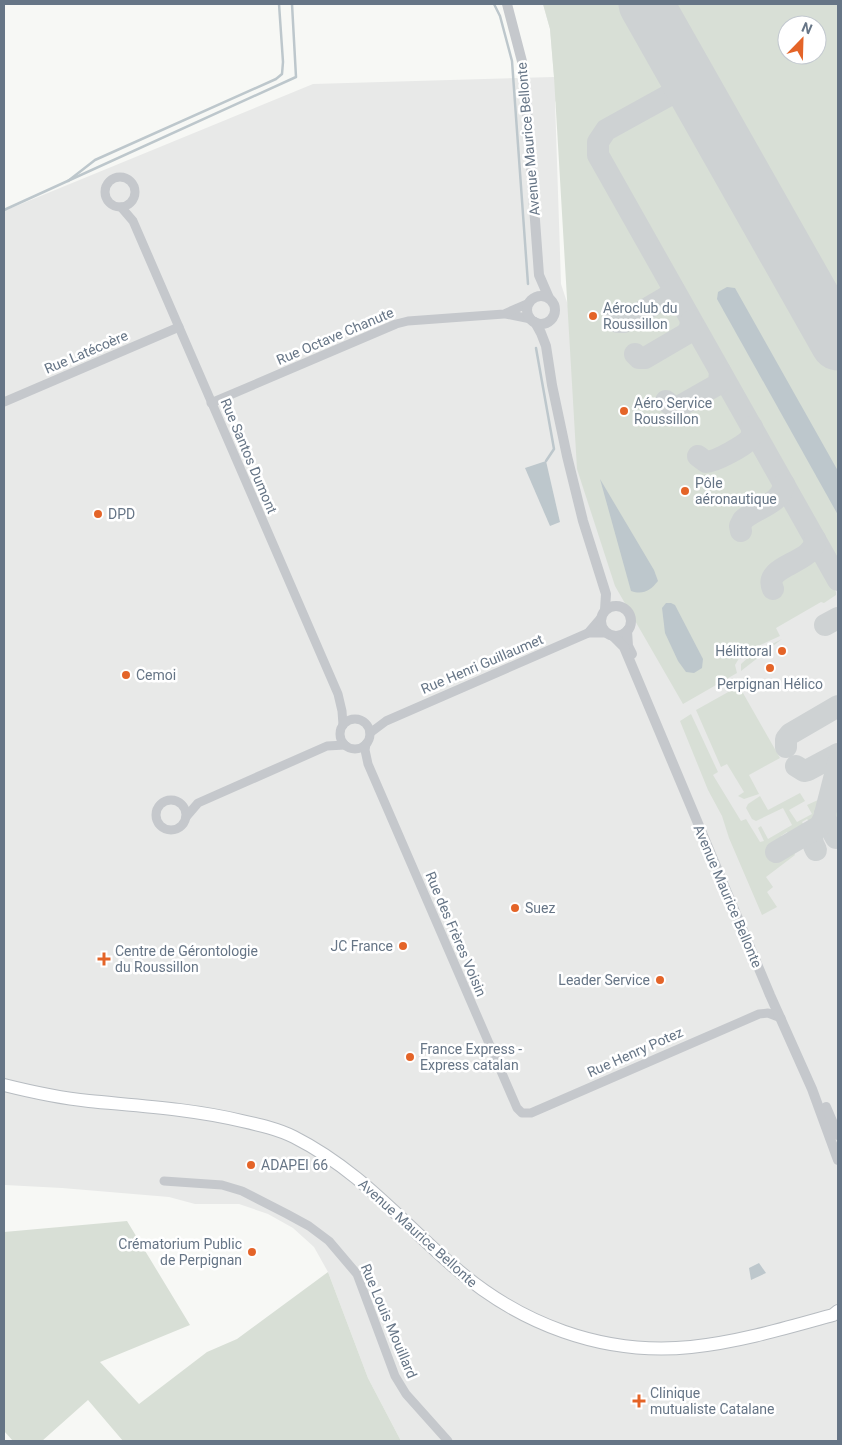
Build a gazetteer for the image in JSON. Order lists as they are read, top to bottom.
{
  "streets": {
    "main road": ["Avenue Maurice Bellonte"],
    "street": [
      "Rue Octave Chanute",
      "Rue Latécoère",
      "Rue Santos Dumont",
      "Rue Henri Guillaumet",
      "Rue des Frères Voisin",
      "Rue Henry Potez",
      "Rue Louis Mouillard"
    ]
  },
  "crossings": [
    ["Avenue Maurice Bellonte", "Rue Octave Chanute"],
    ["Avenue Maurice Bellonte", "Rue Henri Guillaumet"],
    ["Rue Octave Chanute", "Rue Santos Dumont"],
    ["Rue Latécoère", "Rue Santos Dumont"],
    ["Rue Santos Dumont", "Rue Henri Guillaumet"],
    ["Rue Santos Dumont", "Rue des Frères Voisin"],
    ["Rue Henri Guillaumet", "Rue des Frères Voisin"],
    ["Rue des Frères Voisin", "Rue Henry Potez"]
  ],
  "places": {
    "other": [
      "Aéroclub du Roussillon",
      "Aéro Service Roussillon",
      "Pôle aéronautique",
      "DPD",
      "Hélittoral",
      "Perpignan Hélico",
      "Cemoi",
      "Suez",
      "JC France",
      "Leader Service",
      "France Express - Express catalan",
      "ADAPEI 66",
      "Crématorium Public de Perpignan"
    ],
    "health": ["Centre de Gérontologie du Roussillon", "Clinique mutualiste Catalane"]
  },
  "north": "top right"
}
